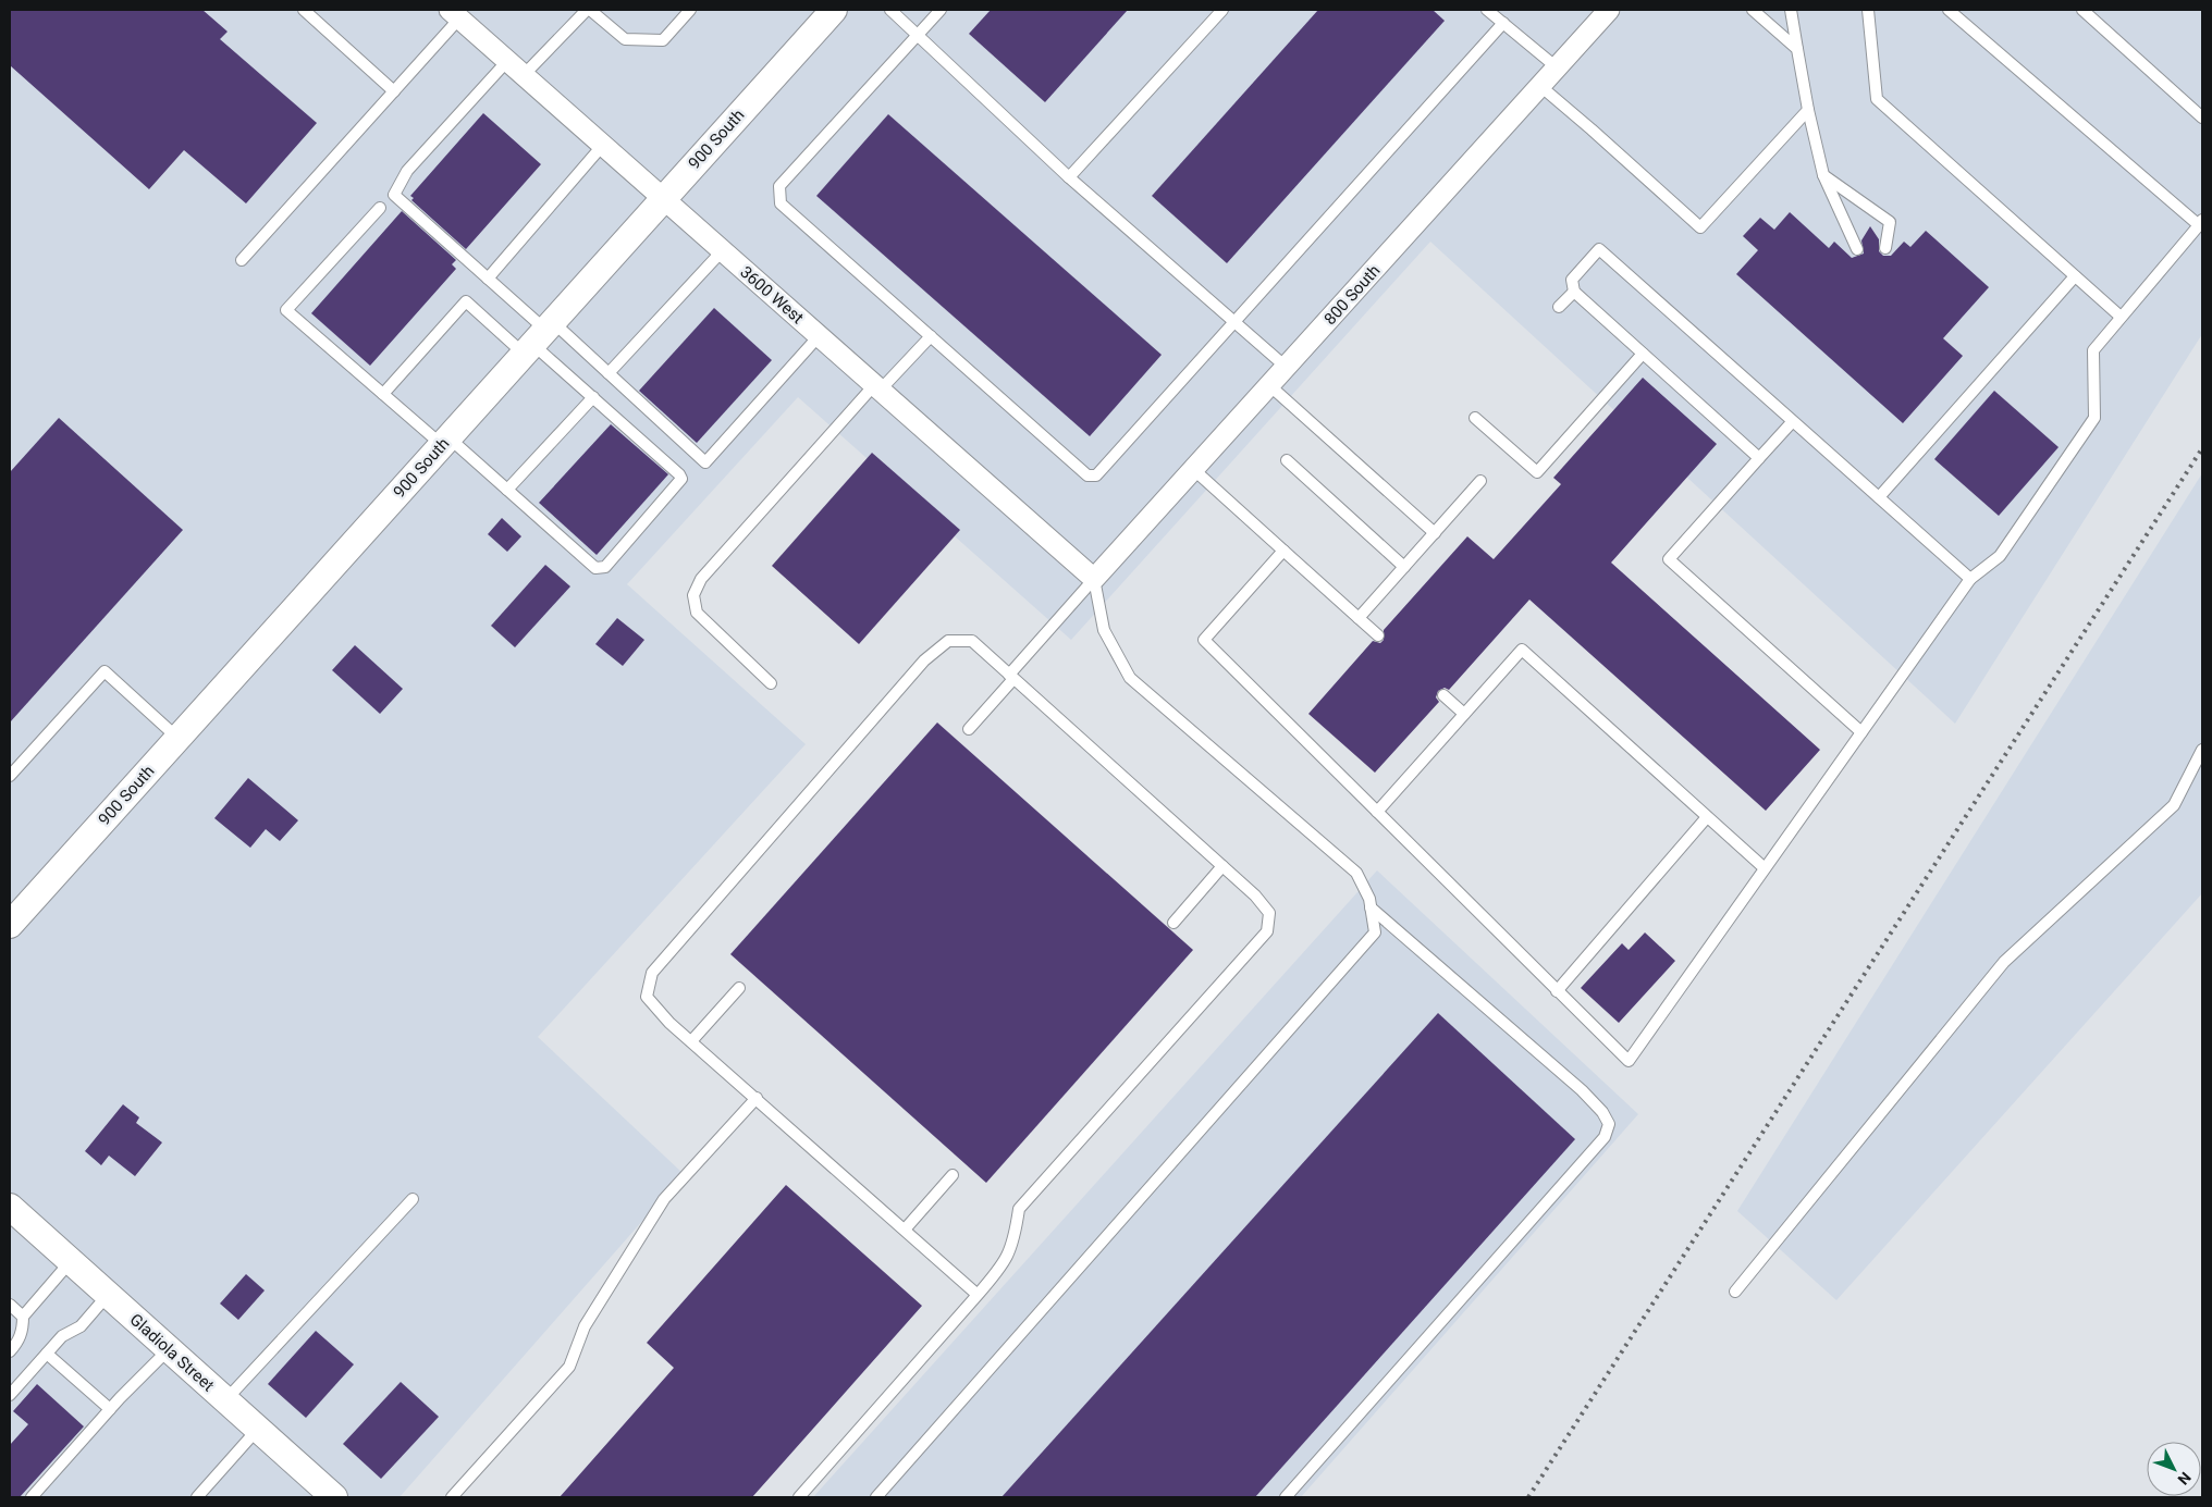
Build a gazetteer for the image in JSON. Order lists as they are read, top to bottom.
{
  "streets": {
    "street": [
      "900 South",
      "3600 West",
      "800 South",
      "Gladiola Street"
    ]
  },
  "crossings": [
    ["900 South", "3600 West"],
    ["3600 West", "800 South"]
  ],
  "north": "bottom right"
}
